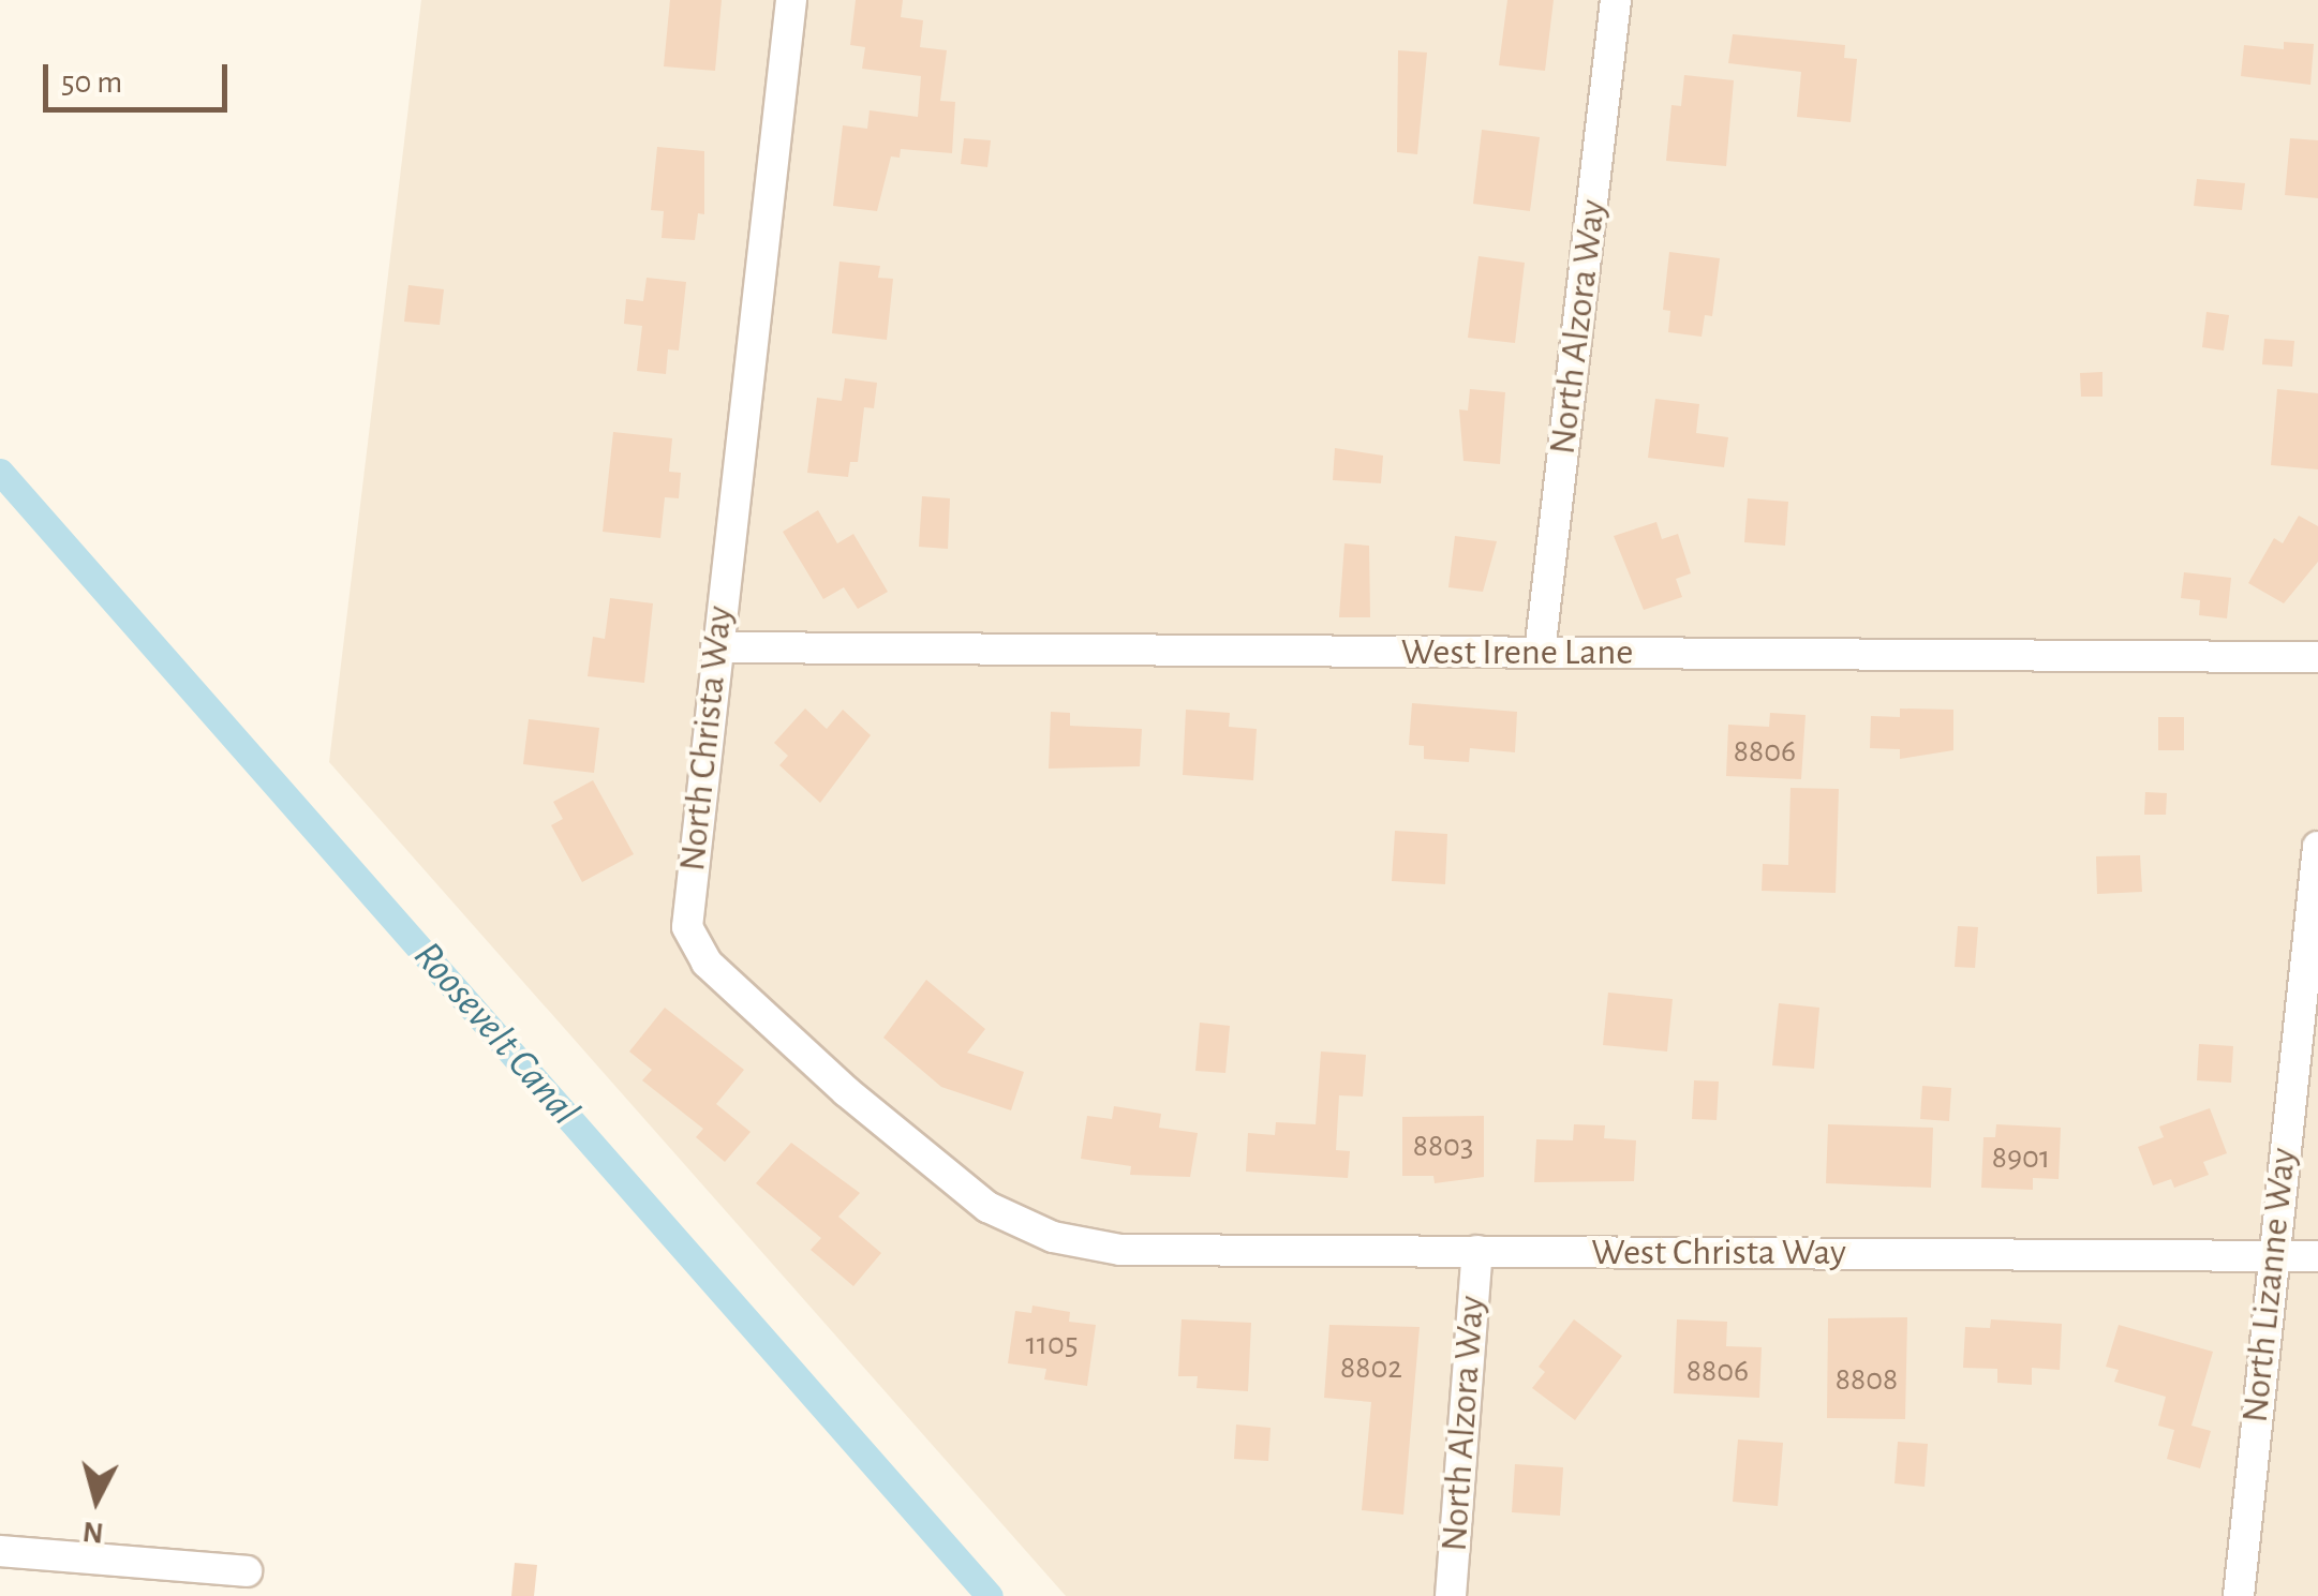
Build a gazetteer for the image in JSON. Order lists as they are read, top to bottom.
{
  "streets": {
    "street": [
      "North Alzora Way",
      "West Irene Lane",
      "North Christa Way",
      "West Christa Way",
      "North Lizanne Way"
    ]
  },
  "crossings": [
    ["North Alzora Way", "West Irene Lane"],
    ["North Alzora Way", "West Christa Way"],
    ["West Irene Lane", "North Christa Way"],
    ["North Christa Way", "West Christa Way"],
    ["West Christa Way", "North Lizanne Way"]
  ],
  "water": ["Roosevelt Canal"],
  "house_numbers": [
    "8806",
    "8803",
    "8901",
    "1105",
    "8802",
    "8806",
    "8808"
  ],
  "scale_bar": "50 m",
  "north": "bottom"
}
